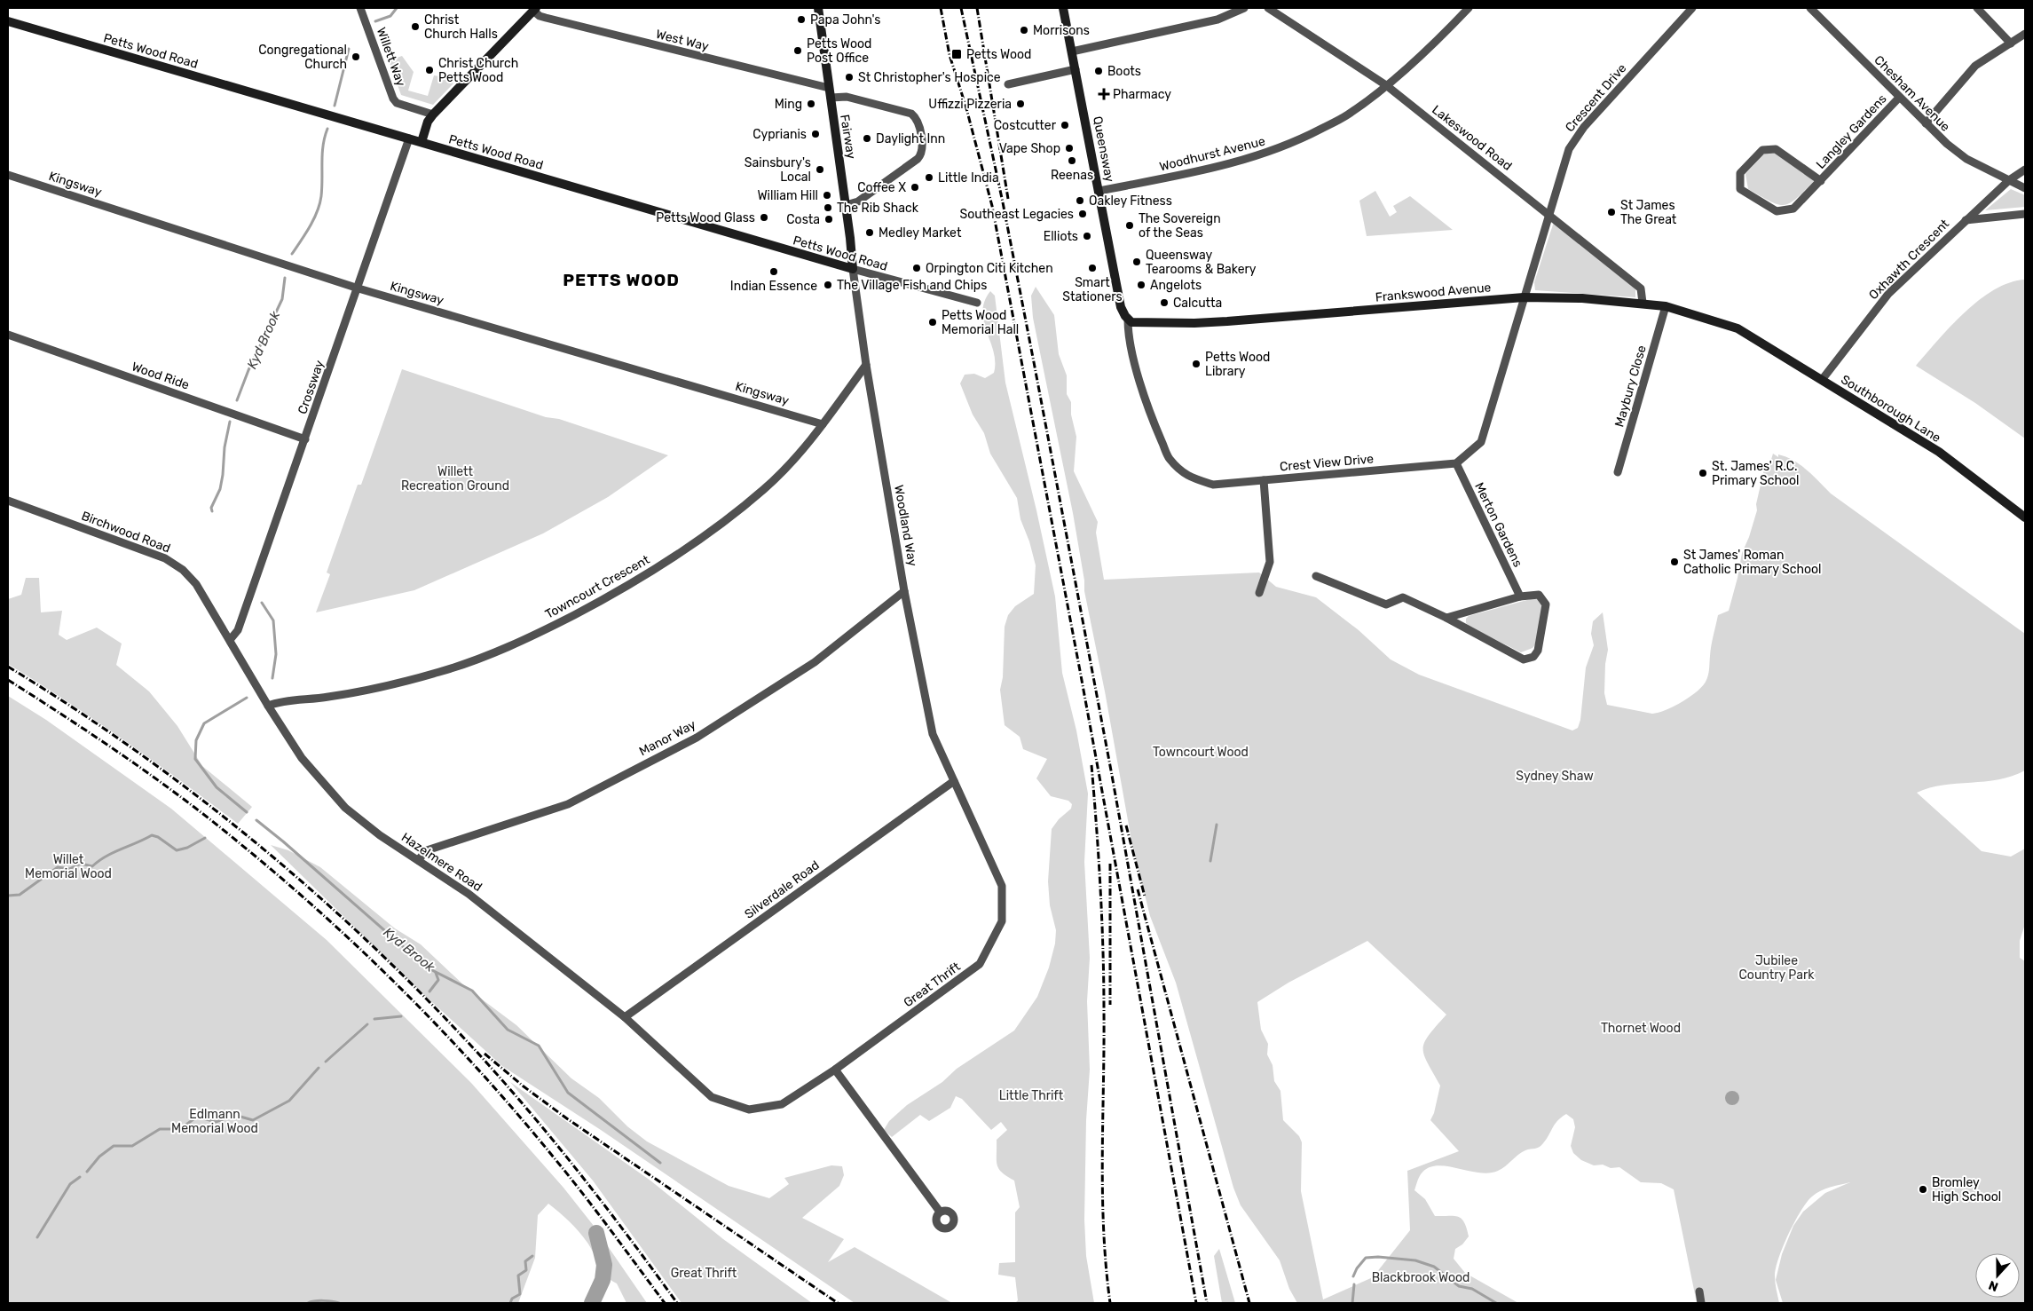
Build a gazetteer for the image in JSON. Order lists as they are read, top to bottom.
{
  "streets": {
    "street": [
      "West Way",
      "Petts Wood Road",
      "Willett Way",
      "Chesham Avenue",
      "Crescent Drive",
      "Langley Gardens",
      "Fairway",
      "Lakeswood Road",
      "Queensway",
      "Woodhurst Avenue",
      "Kingsway",
      "Oxhawth Crescent",
      "Frankswood Avenue",
      "Wood Ride",
      "Maybury Close",
      "Crossway",
      "Southborough Lane",
      "Crest View Drive",
      "Merton Gardens",
      "Woodland Way",
      "Birchwood Road",
      "Towncourt Crescent",
      "Manor Way",
      "Hazelmere Road",
      "Silverdale Road",
      "Great Thrift"
    ]
  },
  "crossings": [
    ["West Way", "Fairway"],
    ["Petts Wood Road", "Fairway"],
    ["Petts Wood Road", "Crossway"],
    ["Petts Wood Road", "Woodland Way"],
    ["Chesham Avenue", "Langley Gardens"],
    ["Chesham Avenue", "Oxhawth Crescent"],
    ["Crescent Drive", "Lakeswood Road"],
    ["Crescent Drive", "Frankswood Avenue"],
    ["Fairway", "Woodland Way"],
    ["Lakeswood Road", "Woodhurst Avenue"],
    ["Lakeswood Road", "Frankswood Avenue"],
    ["Queensway", "Woodhurst Avenue"],
    ["Queensway", "Frankswood Avenue"],
    ["Queensway", "Crest View Drive"],
    ["Kingsway", "Crossway"],
    ["Kingsway", "Towncourt Crescent"],
    ["Oxhawth Crescent", "Southborough Lane"],
    ["Frankswood Avenue", "Maybury Close"],
    ["Frankswood Avenue", "Southborough Lane"],
    ["Frankswood Avenue", "Crest View Drive"],
    ["Wood Ride", "Crossway"],
    ["Crossway", "Birchwood Road"],
    ["Crest View Drive", "Merton Gardens"],
    ["Woodland Way", "Towncourt Crescent"],
    ["Woodland Way", "Manor Way"],
    ["Woodland Way", "Silverdale Road"],
    ["Woodland Way", "Great Thrift"],
    ["Birchwood Road", "Towncourt Crescent"],
    ["Birchwood Road", "Hazelmere Road"],
    ["Towncourt Crescent", "Hazelmere Road"],
    ["Manor Way", "Hazelmere Road"],
    ["Hazelmere Road", "Silverdale Road"],
    ["Hazelmere Road", "Great Thrift"],
    ["Silverdale Road", "Great Thrift"]
  ],
  "districts": ["PETTS WOOD"],
  "water": ["Kyd Brook"],
  "parks": [
    "Willett Recreation Ground",
    "Towncourt Wood",
    "Sydney Shaw",
    "Willet Memorial Wood",
    "Jubilee Country Park",
    "Thornet Wood",
    "Little Thrift",
    "Edlmann Memorial Wood",
    "Great Thrift",
    "Blackbrook Wood"
  ],
  "places": {
    "other": [
      "Papa John's",
      "Christ Church Halls",
      "Morrisons",
      "Petts Wood Post Office",
      "Congregational Church",
      "Christ Church Petts Wood",
      "Boots",
      "St Christopher's Hospice",
      "Ming",
      "Uffizzi Pizzeria",
      "Costcutter",
      "Cyprianis",
      "Daylight Inn",
      "Vape Shop",
      "Reenas",
      "Sainsbury's Local",
      "Little India",
      "Coffee X",
      "William Hill",
      "Oakley Fitness",
      "The Rib Shack",
      "St James The Great",
      "Southeast Legacies",
      "Petts Wood Glass",
      "Costa",
      "The Sovereign of the Seas",
      "Medley Market",
      "Elliots",
      "Queensway Tearooms & Bakery",
      "Orpington Citi Kitchen",
      "Smart Stationers",
      "Indian Essence",
      "The Village Fish and Chips",
      "Angelots",
      "Calcutta",
      "Petts Wood Memorial Hall",
      "Petts Wood Library",
      "St. James' R.C. Primary School",
      "St James' Roman Catholic Primary School",
      "Bromley High School"
    ],
    "transit": ["Petts Wood"],
    "health": ["Pharmacy"]
  },
  "north": "bottom"
}
